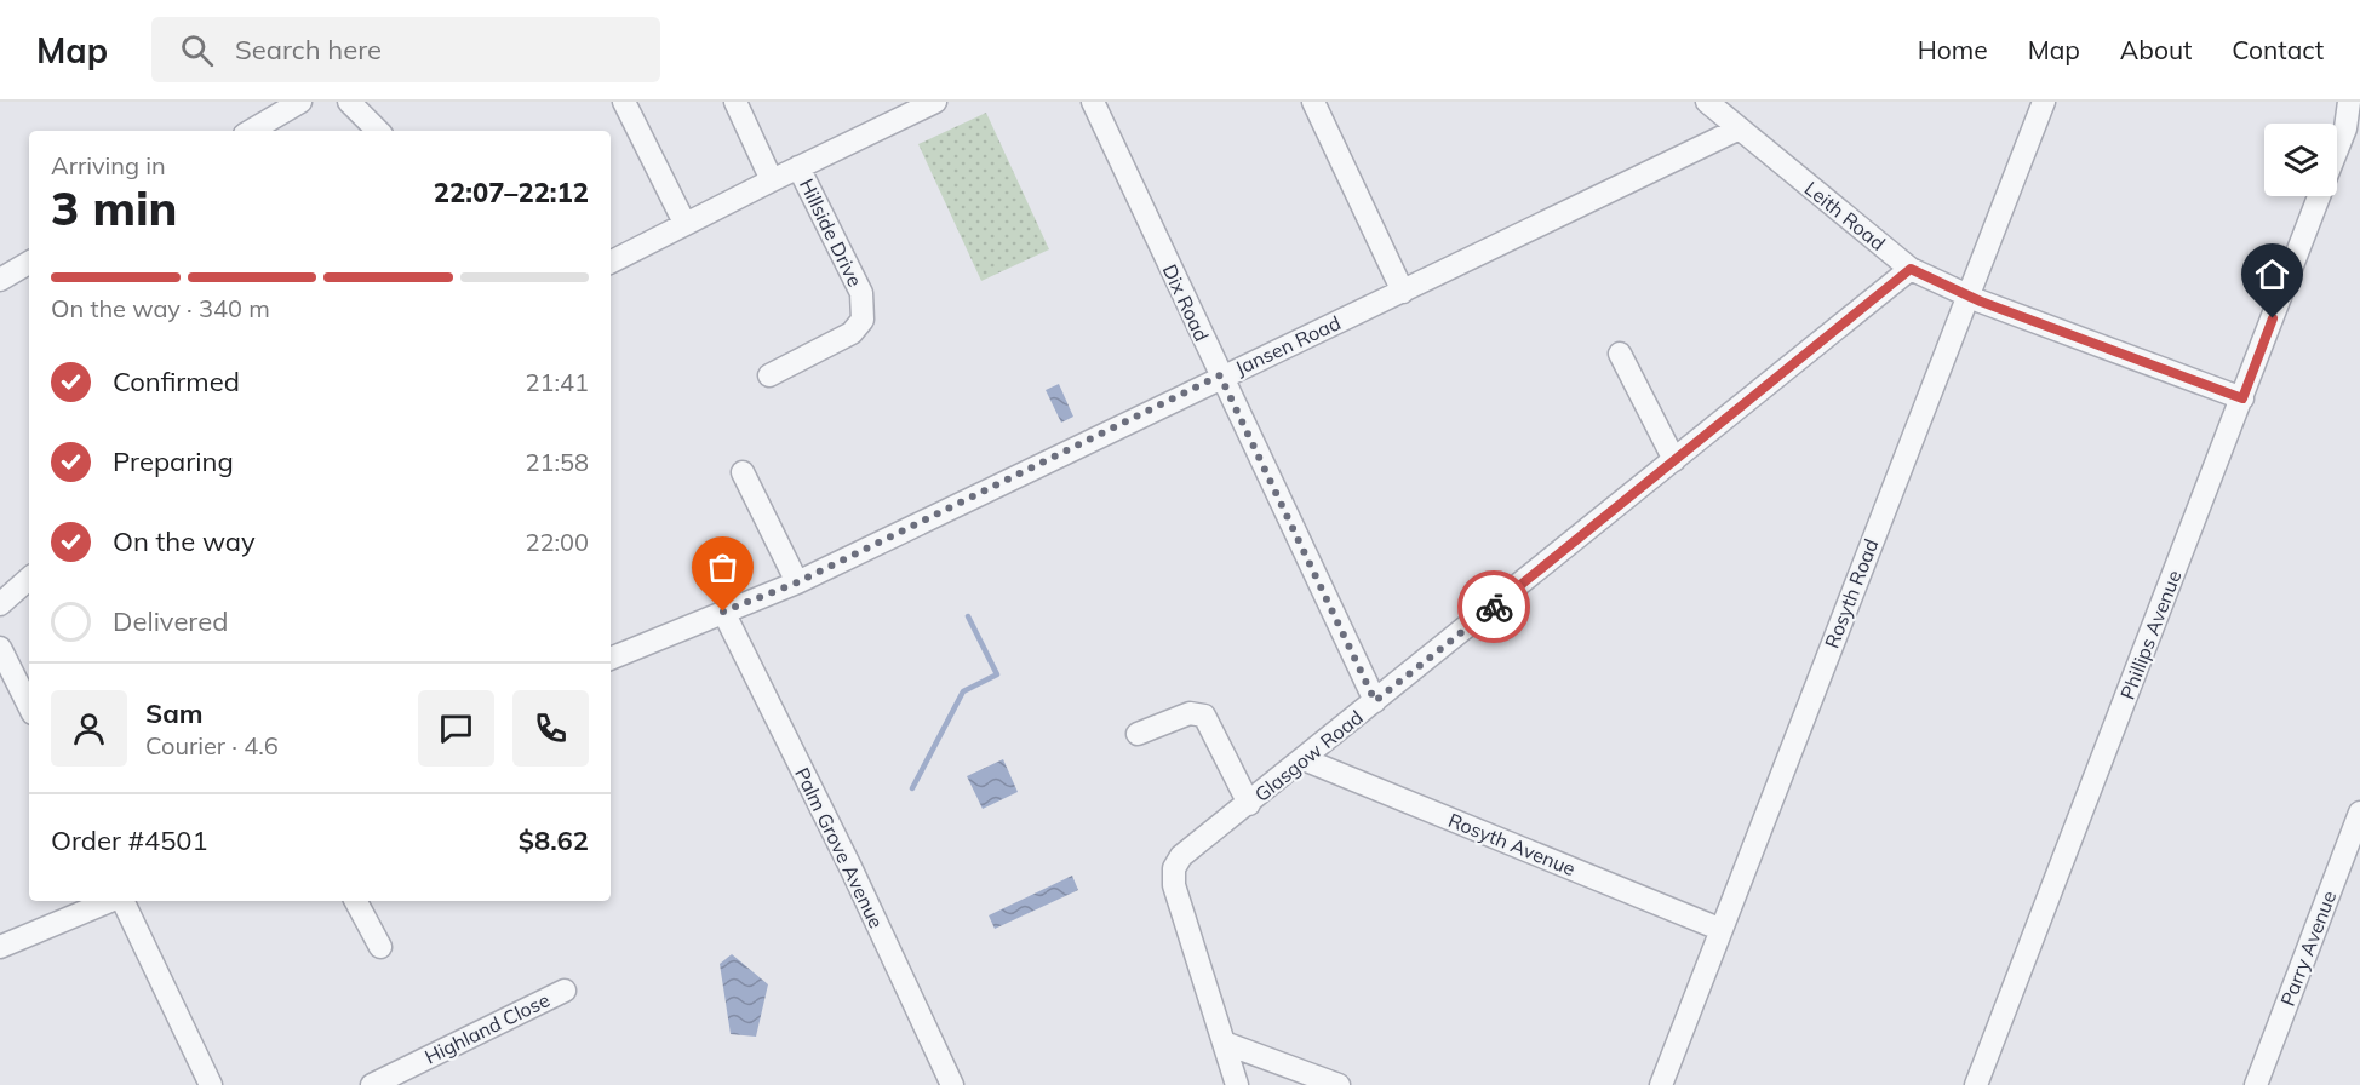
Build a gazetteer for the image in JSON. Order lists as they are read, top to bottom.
{
  "streets": {
    "street": [
      "Leith Road",
      "Hillside Drive",
      "Dix Road",
      "Jansen Road",
      "Rosyth Road",
      "Phillips Avenue",
      "Glasgow Road",
      "Rosyth Avenue",
      "Palm Grove Avenue",
      "Parry Avenue",
      "Highland Close"
    ]
  },
  "crossings": [
    ["Leith Road", "Jansen Road"],
    ["Leith Road", "Rosyth Road"],
    ["Leith Road", "Phillips Avenue"],
    ["Leith Road", "Glasgow Road"],
    ["Dix Road", "Jansen Road"],
    ["Dix Road", "Glasgow Road"],
    ["Jansen Road", "Palm Grove Avenue"],
    ["Rosyth Road", "Rosyth Avenue"],
    ["Glasgow Road", "Rosyth Avenue"]
  ],
  "page": {
    "header": "Map",
    "search": "Search here",
    "nav": [
      "Home",
      "Map",
      "About",
      "Contact"
    ],
    "heading": ["3 min", "Arriving in", "22:07–22:12"],
    "panel": [
      "Sam",
      "Courier · 4.6",
      "Order #4501",
      "$8.62"
    ],
    "bar": "On the way · 340 m",
    "list": [
      ["Confirmed", "21:41"],
      ["Preparing", "21:58"],
      ["On the way", "22:00"],
      "Delivered"
    ]
  }
}
